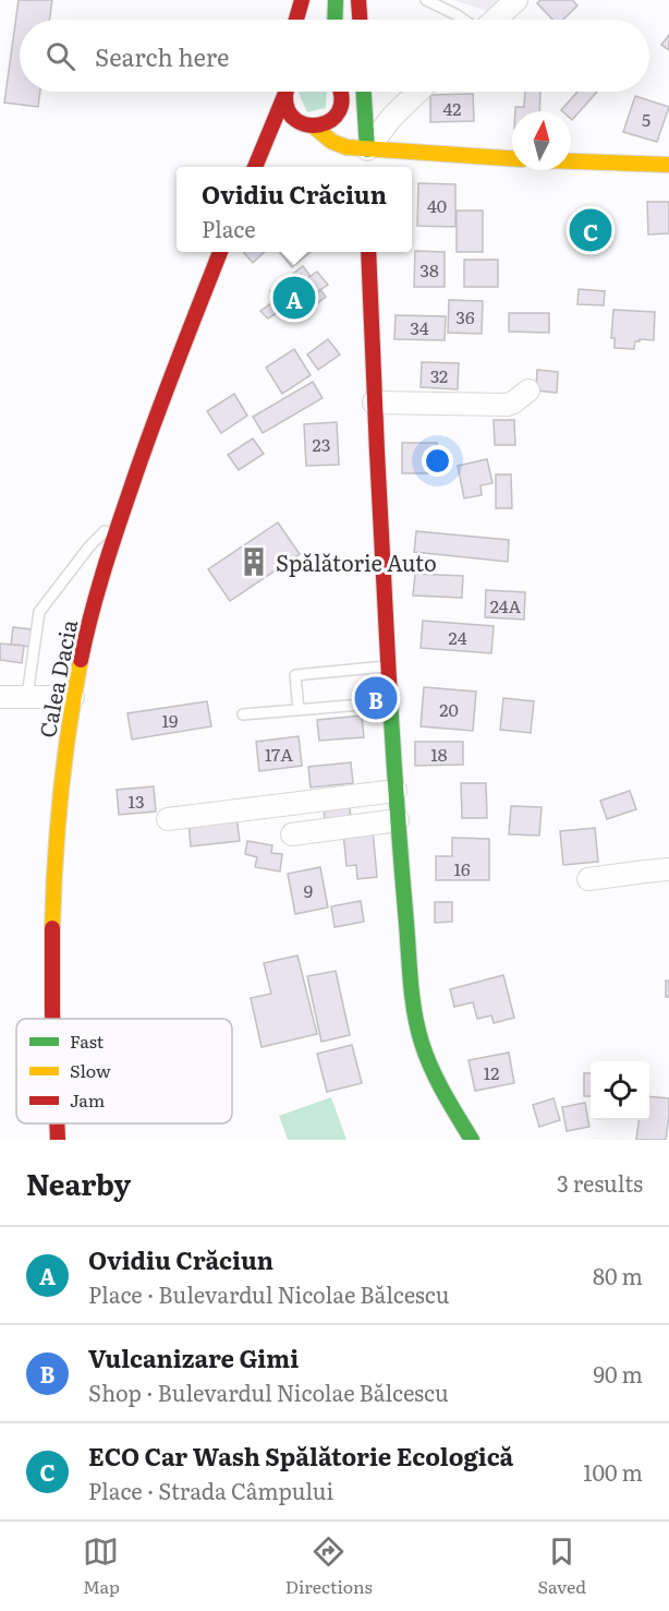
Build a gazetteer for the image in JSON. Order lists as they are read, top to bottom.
{
  "streets": {
    "main road": ["Calea Dacia"]
  },
  "places": {
    "building": ["Spălătorie Auto"]
  },
  "house_numbers": [
    "42",
    "5",
    "40",
    "38",
    "36",
    "34",
    "32",
    "23",
    "24A",
    "24",
    "20",
    "19",
    "17A",
    "18",
    "13",
    "16",
    "9",
    "12"
  ],
  "legend": ["Fast", "Slow", "Jam"],
  "north": "top",
  "page": {
    "search": "Search here",
    "popup": ["Ovidiu Crăciun", "Place"],
    "pins": ["C", "A", "B"],
    "heading": ["Nearby", "3 results"],
    "list": [
      {
        "mark": "A",
        "name": "Ovidiu Crăciun",
        "note": "Place · Bulevardul Nicolae Bălcescu",
        "value": "80 m"
      },
      {
        "mark": "B",
        "name": "Vulcanizare Gimi",
        "note": "Shop · Bulevardul Nicolae Bălcescu",
        "value": "90 m"
      },
      {
        "mark": "C",
        "name": "ECO Car Wash Spălătorie Ecologică",
        "note": "Place · Strada Câmpului",
        "value": "100 m"
      }
    ],
    "nav": ["Map", "Directions", "Saved"]
  }
}
